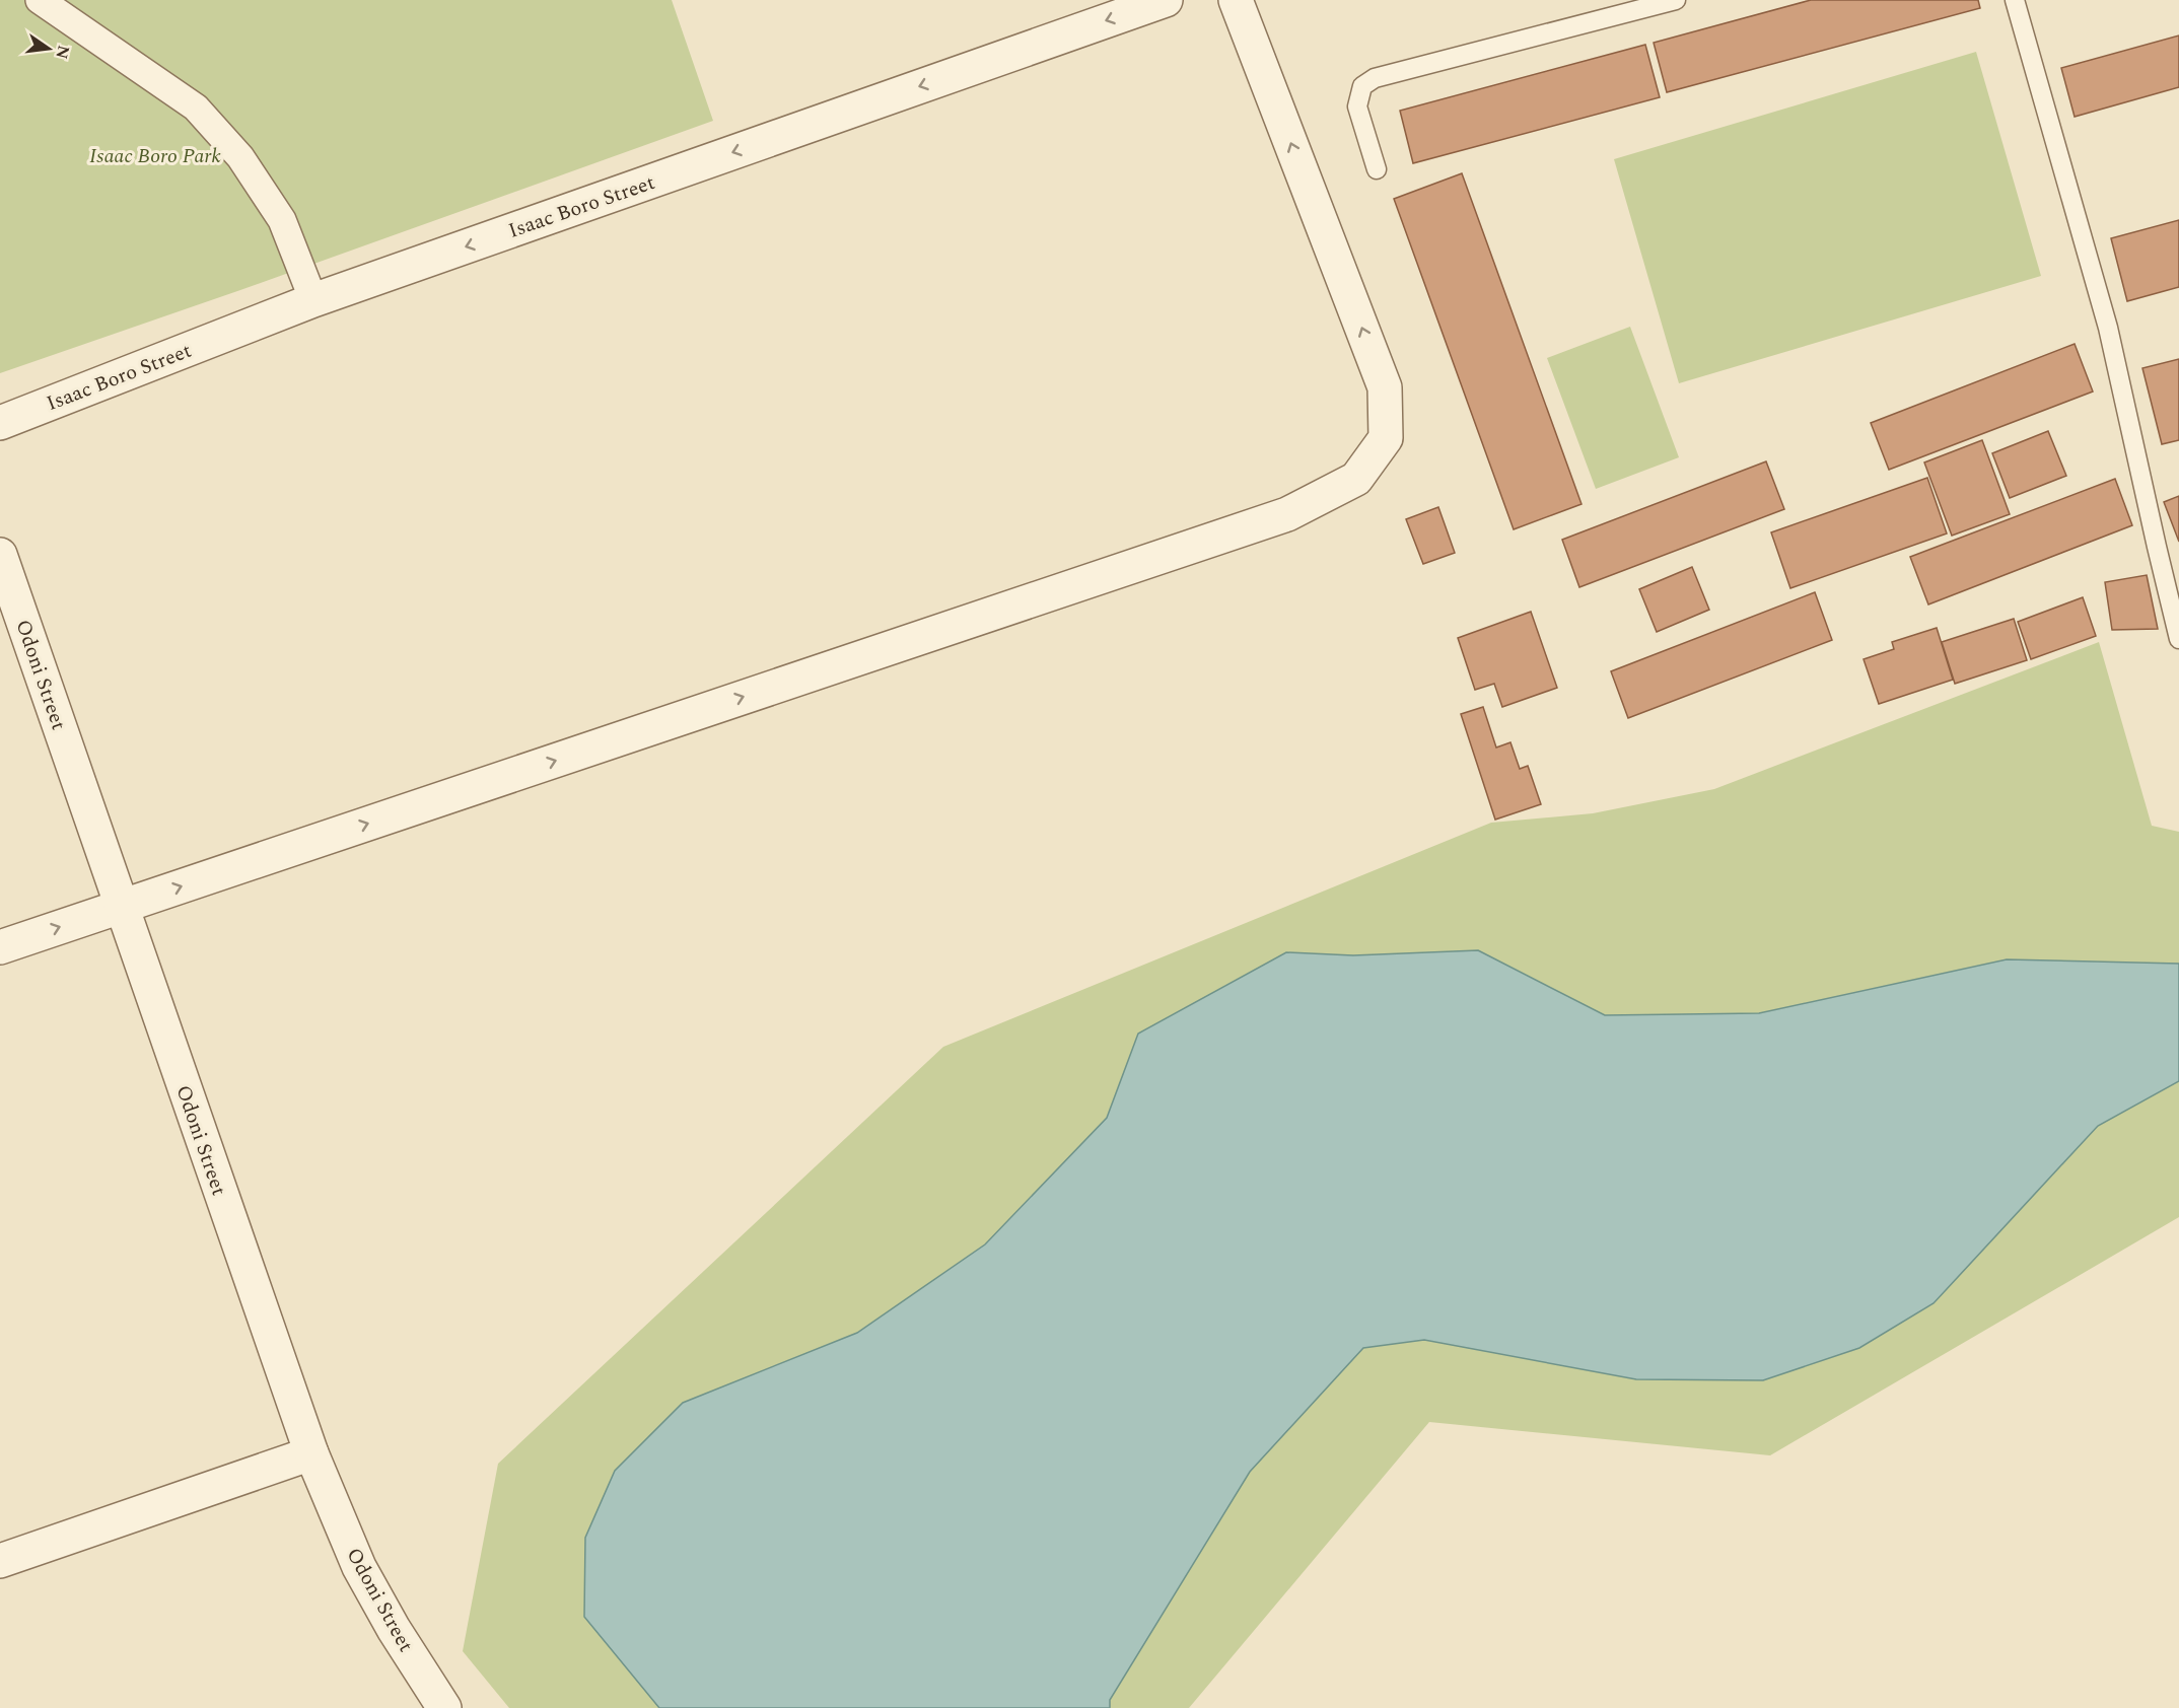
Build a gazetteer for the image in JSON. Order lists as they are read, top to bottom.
{
  "streets": {
    "street": ["Isaac Boro Street", "Odoni Street"]
  },
  "one_way": ["Isaac Boro Street"],
  "parks": ["Isaac Boro Park"],
  "north": "right"
}
